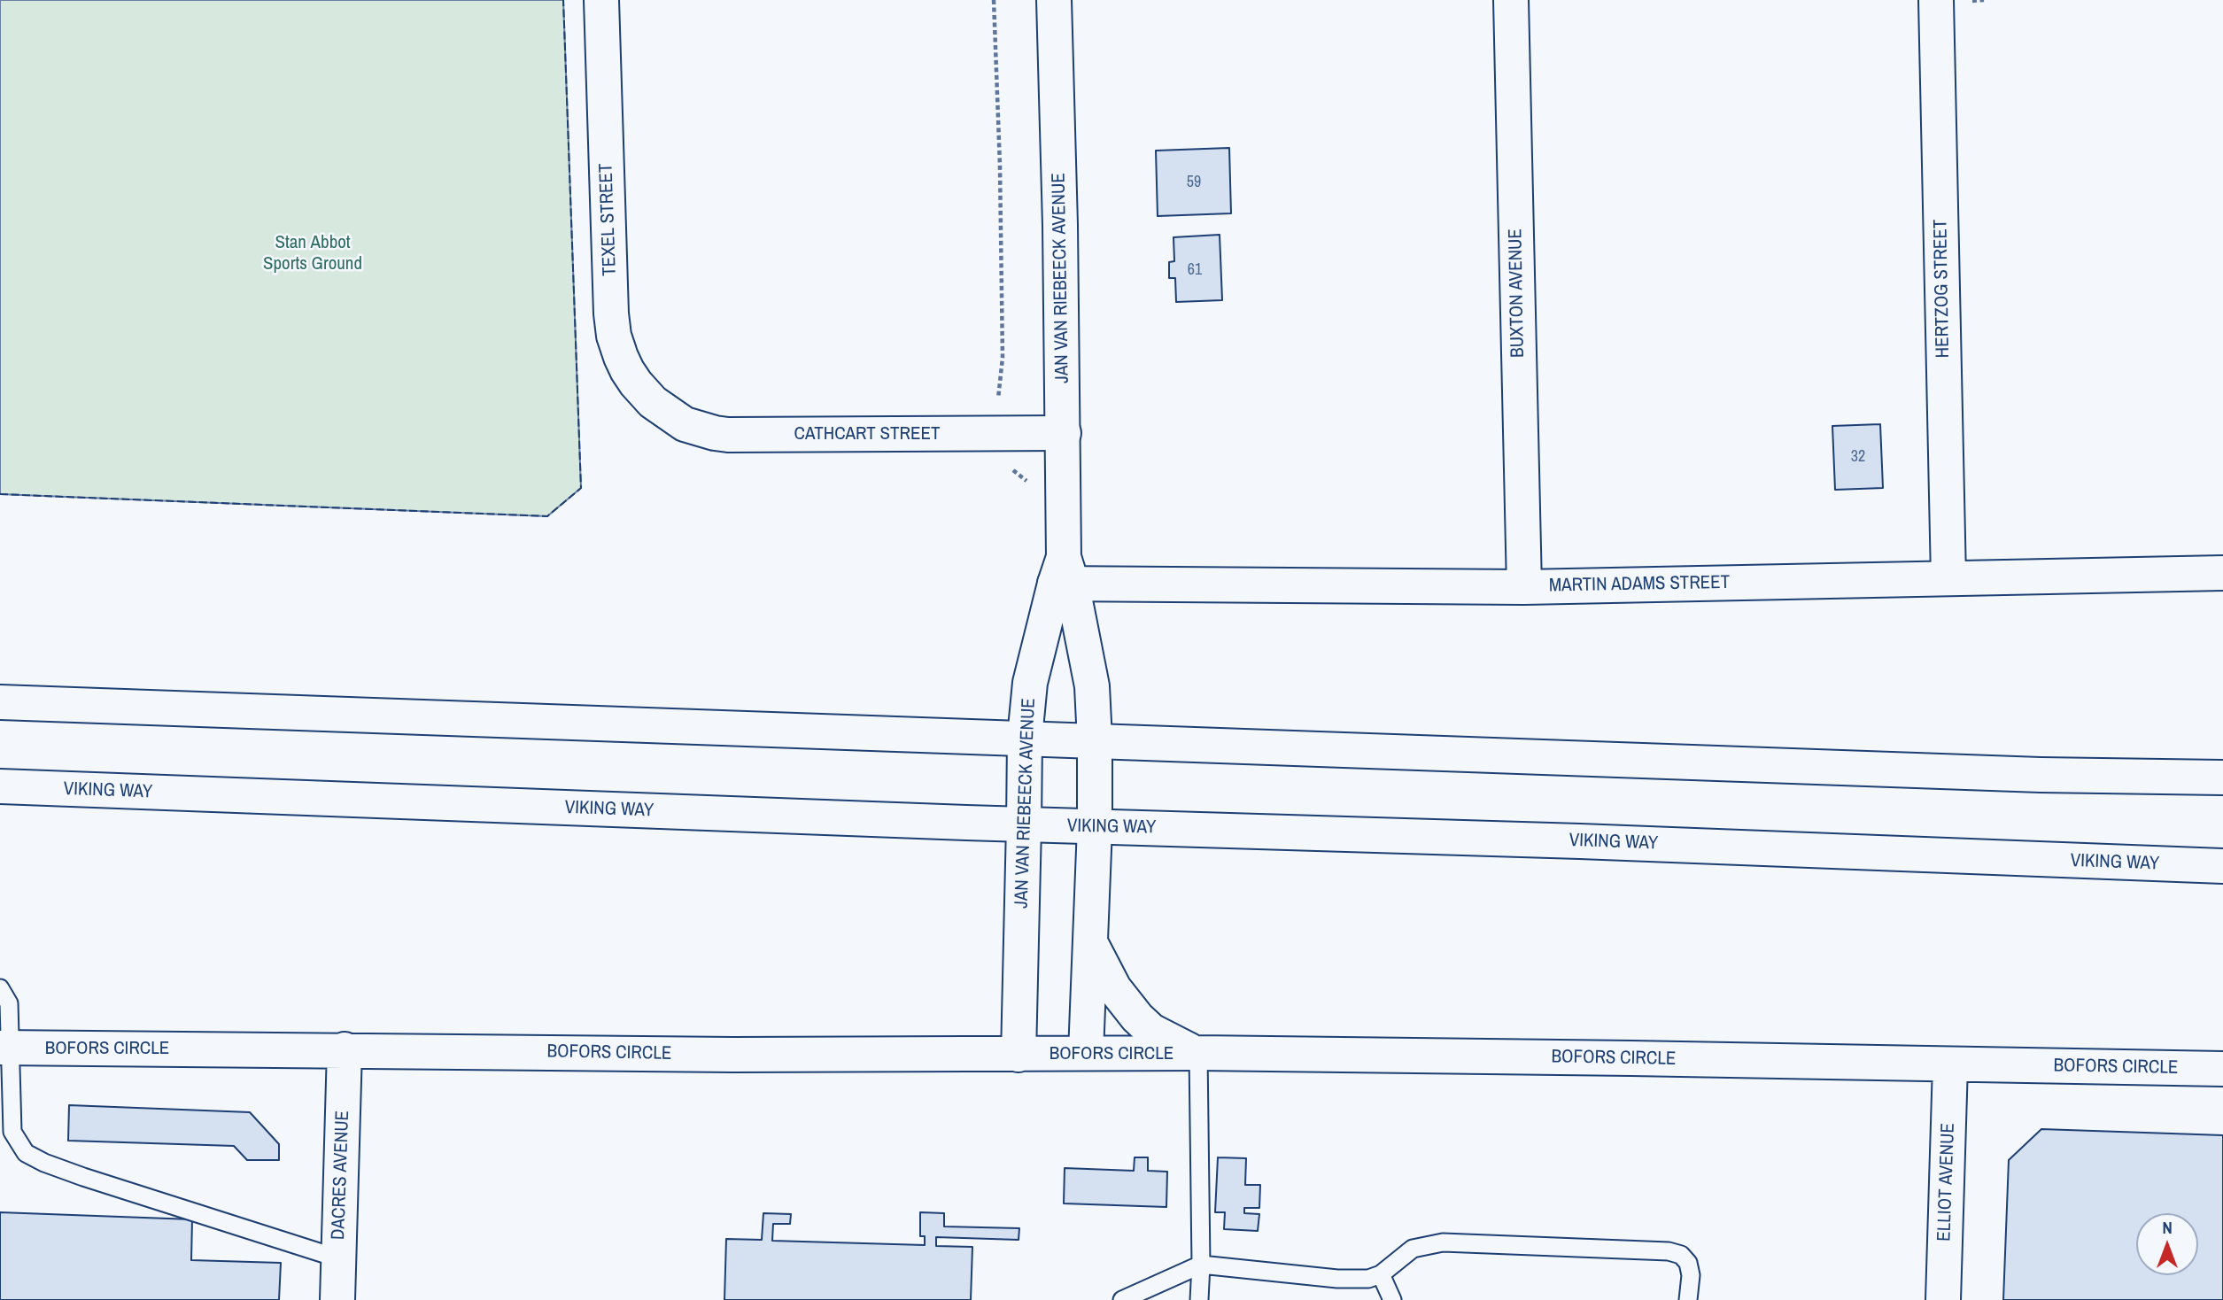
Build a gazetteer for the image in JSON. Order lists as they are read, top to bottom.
{
  "streets": {
    "street": [
      "TEXEL STREET",
      "JAN VAN RIEBEECK AVENUE",
      "HERTZOG STREET",
      "BUXTON AVENUE",
      "CATHCART STREET",
      "MARTIN ADAMS STREET",
      "VIKING WAY",
      "BOFORS CIRCLE",
      "DACRES AVENUE",
      "ELLIOT AVENUE"
    ]
  },
  "crossings": [
    ["TEXEL STREET", "CATHCART STREET"],
    ["JAN VAN RIEBEECK AVENUE", "CATHCART STREET"],
    ["JAN VAN RIEBEECK AVENUE", "MARTIN ADAMS STREET"],
    ["JAN VAN RIEBEECK AVENUE", "VIKING WAY"],
    ["JAN VAN RIEBEECK AVENUE", "BOFORS CIRCLE"],
    ["HERTZOG STREET", "MARTIN ADAMS STREET"],
    ["BUXTON AVENUE", "MARTIN ADAMS STREET"],
    ["BOFORS CIRCLE", "DACRES AVENUE"],
    ["BOFORS CIRCLE", "ELLIOT AVENUE"]
  ],
  "parks": ["Stan Abbot Sports Ground"],
  "house_numbers": ["59", "61", "32"],
  "north": "top"
}
